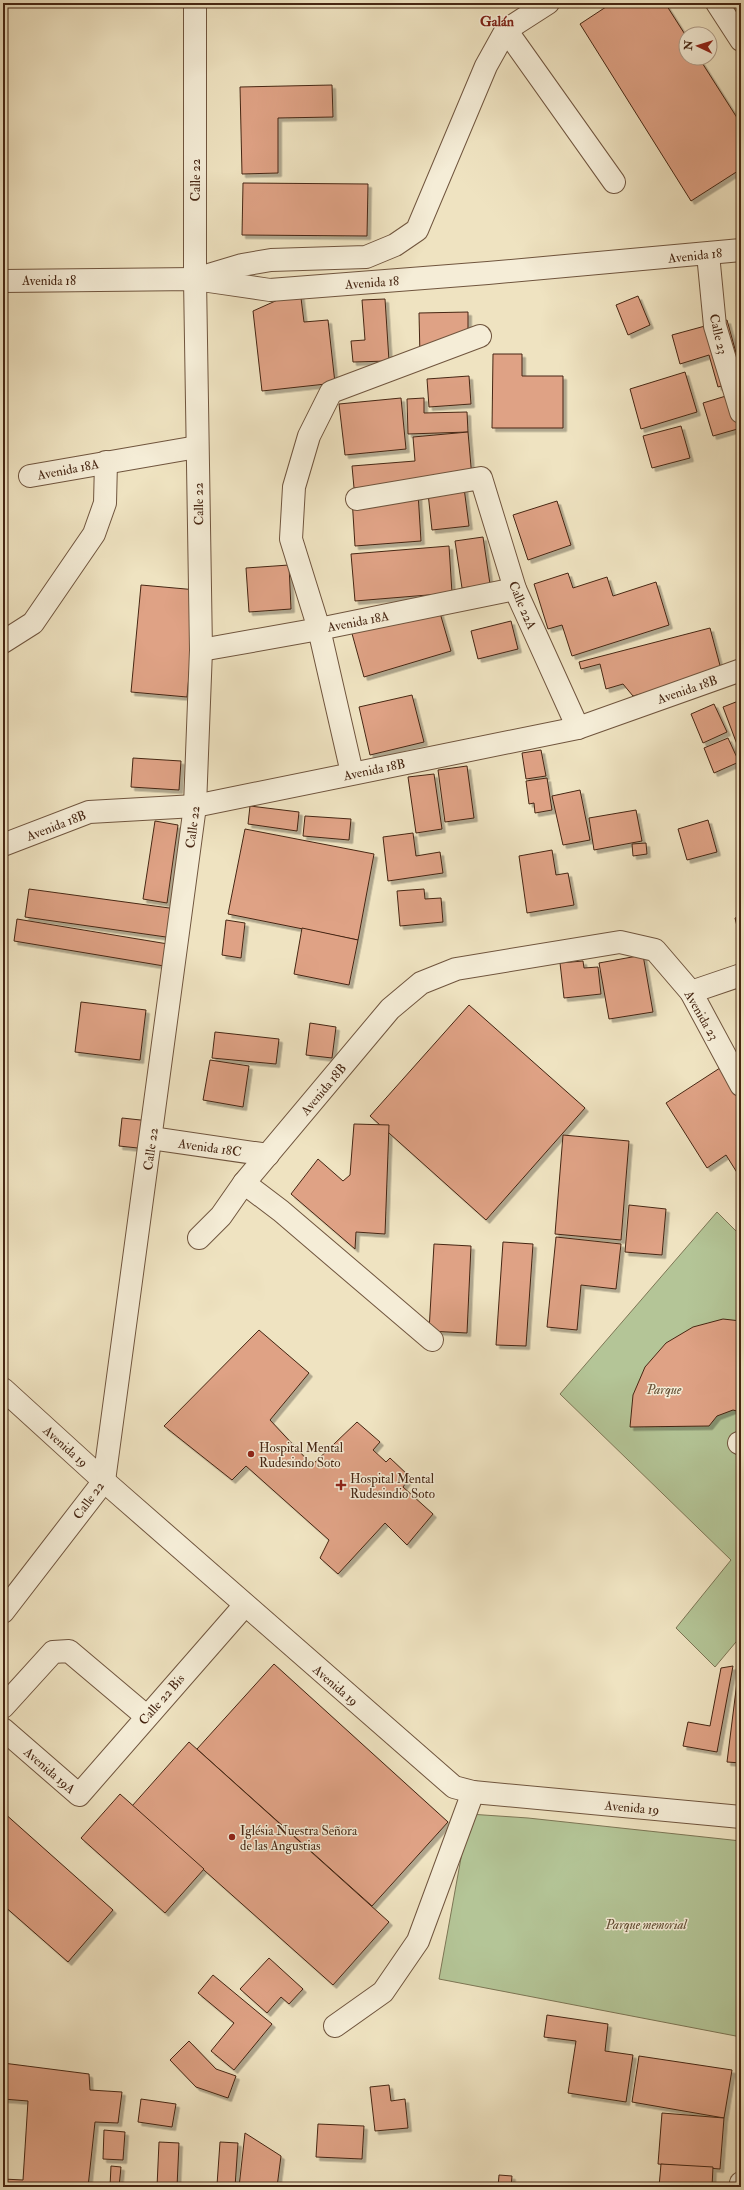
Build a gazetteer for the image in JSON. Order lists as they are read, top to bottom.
{
  "streets": {
    "street": [
      "Calle 22",
      "Avenida 18",
      "Calle 23",
      "Avenida 18A",
      "Calle 22A",
      "Avenida 18B",
      "Avenida 23",
      "Avenida 18C",
      "Avenida 19",
      "Calle 22 Bis",
      "Avenida 19A"
    ]
  },
  "crossings": [
    ["Calle 22", "Avenida 18"],
    ["Calle 22", "Avenida 18A"],
    ["Calle 22", "Avenida 18B"],
    ["Calle 22", "Avenida 18C"],
    ["Calle 22", "Avenida 19"],
    ["Avenida 18", "Calle 23"],
    ["Avenida 18A", "Calle 22A"],
    ["Calle 22A", "Avenida 18B"],
    ["Avenida 18B", "Avenida 23"],
    ["Avenida 18B", "Avenida 18C"],
    ["Avenida 19", "Calle 22 Bis"],
    ["Calle 22 Bis", "Avenida 19A"]
  ],
  "districts": ["Galán"],
  "parks": ["Parque", "Parque memorial"],
  "places": {
    "other": ["Hospital Mental Rudesindo Soto", "Iglésia Nuestra Señora de las Angustias"],
    "health": ["Hospital Mental Rudesindio Soto"]
  },
  "north": "left"
}
